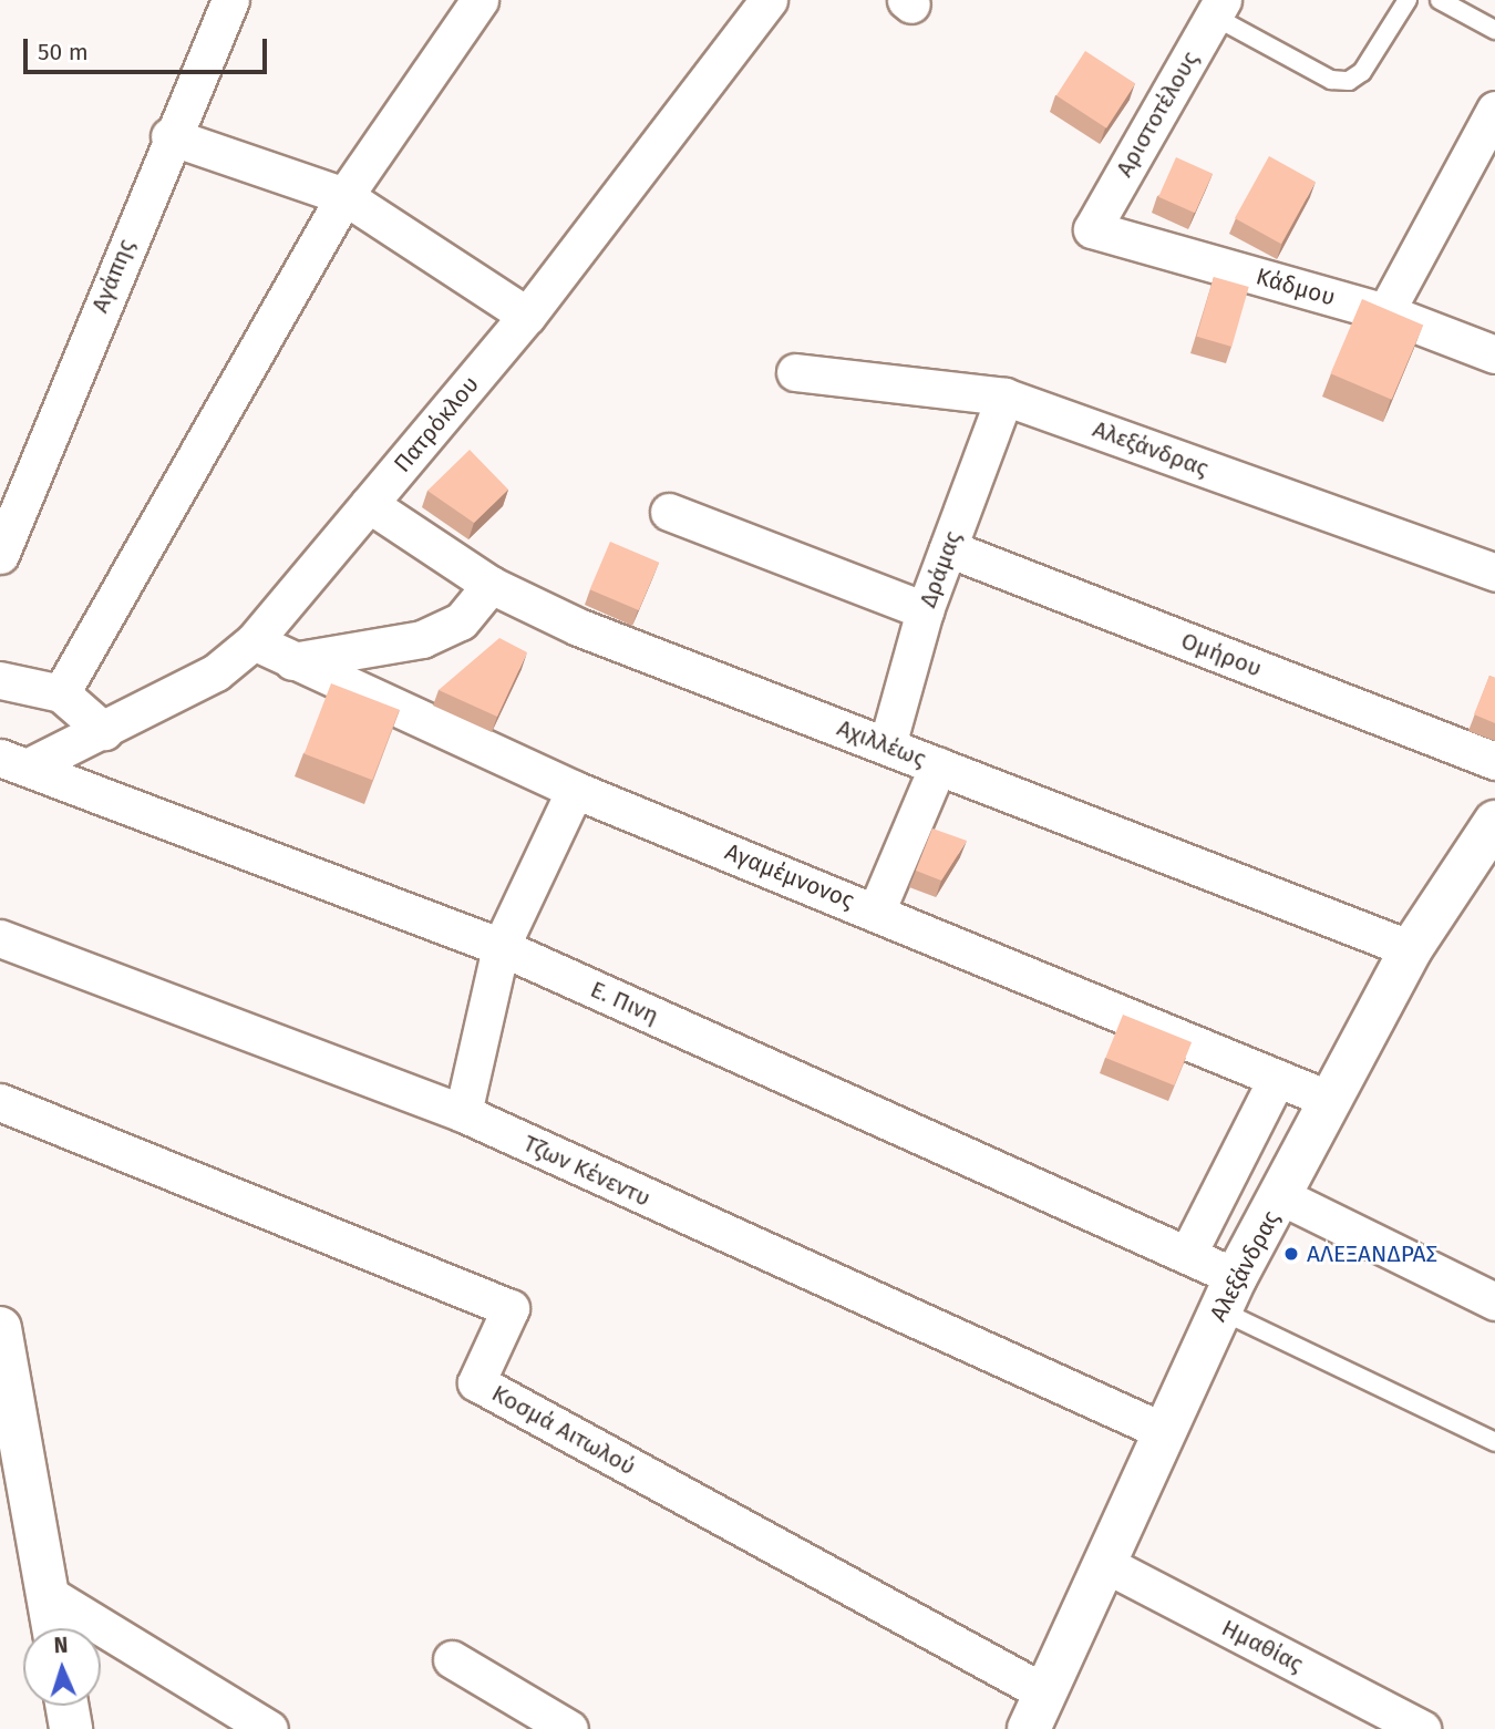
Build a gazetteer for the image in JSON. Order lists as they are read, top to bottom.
{
  "streets": {
    "street": [
      "Αριστοτέλους",
      "Αγάπης",
      "Κάδμου",
      "Πατρόκλου",
      "Αλεξάνδρας",
      "Δράμας",
      "Ομήρου",
      "Αχιλλέως",
      "Αγαμέμνονος",
      "Ε. Πινη",
      "Τζων Κένεντυ",
      "Κοσμά Αιτωλού",
      "Ημαθίας"
    ]
  },
  "crossings": [
    ["Αριστοτέλους", "Κάδμου"],
    ["Πατρόκλου", "Αχιλλέως"],
    ["Πατρόκλου", "Αγαμέμνονος"],
    ["Πατρόκλου", "Ε. Πινη"],
    ["Αλεξάνδρας", "Δράμας"],
    ["Αλεξάνδρας", "Αχιλλέως"],
    ["Αλεξάνδρας", "Αγαμέμνονος"],
    ["Αλεξάνδρας", "Ε. Πινη"],
    ["Αλεξάνδρας", "Τζων Κένεντυ"],
    ["Αλεξάνδρας", "Κοσμά Αιτωλού"],
    ["Αλεξάνδρας", "Ημαθίας"],
    ["Δράμας", "Ομήρου"],
    ["Δράμας", "Αχιλλέως"]
  ],
  "places": ["ΑΛΕΞΑΝΔΡΑΣ"],
  "scale_bar": "50 m",
  "north": "top"
}
